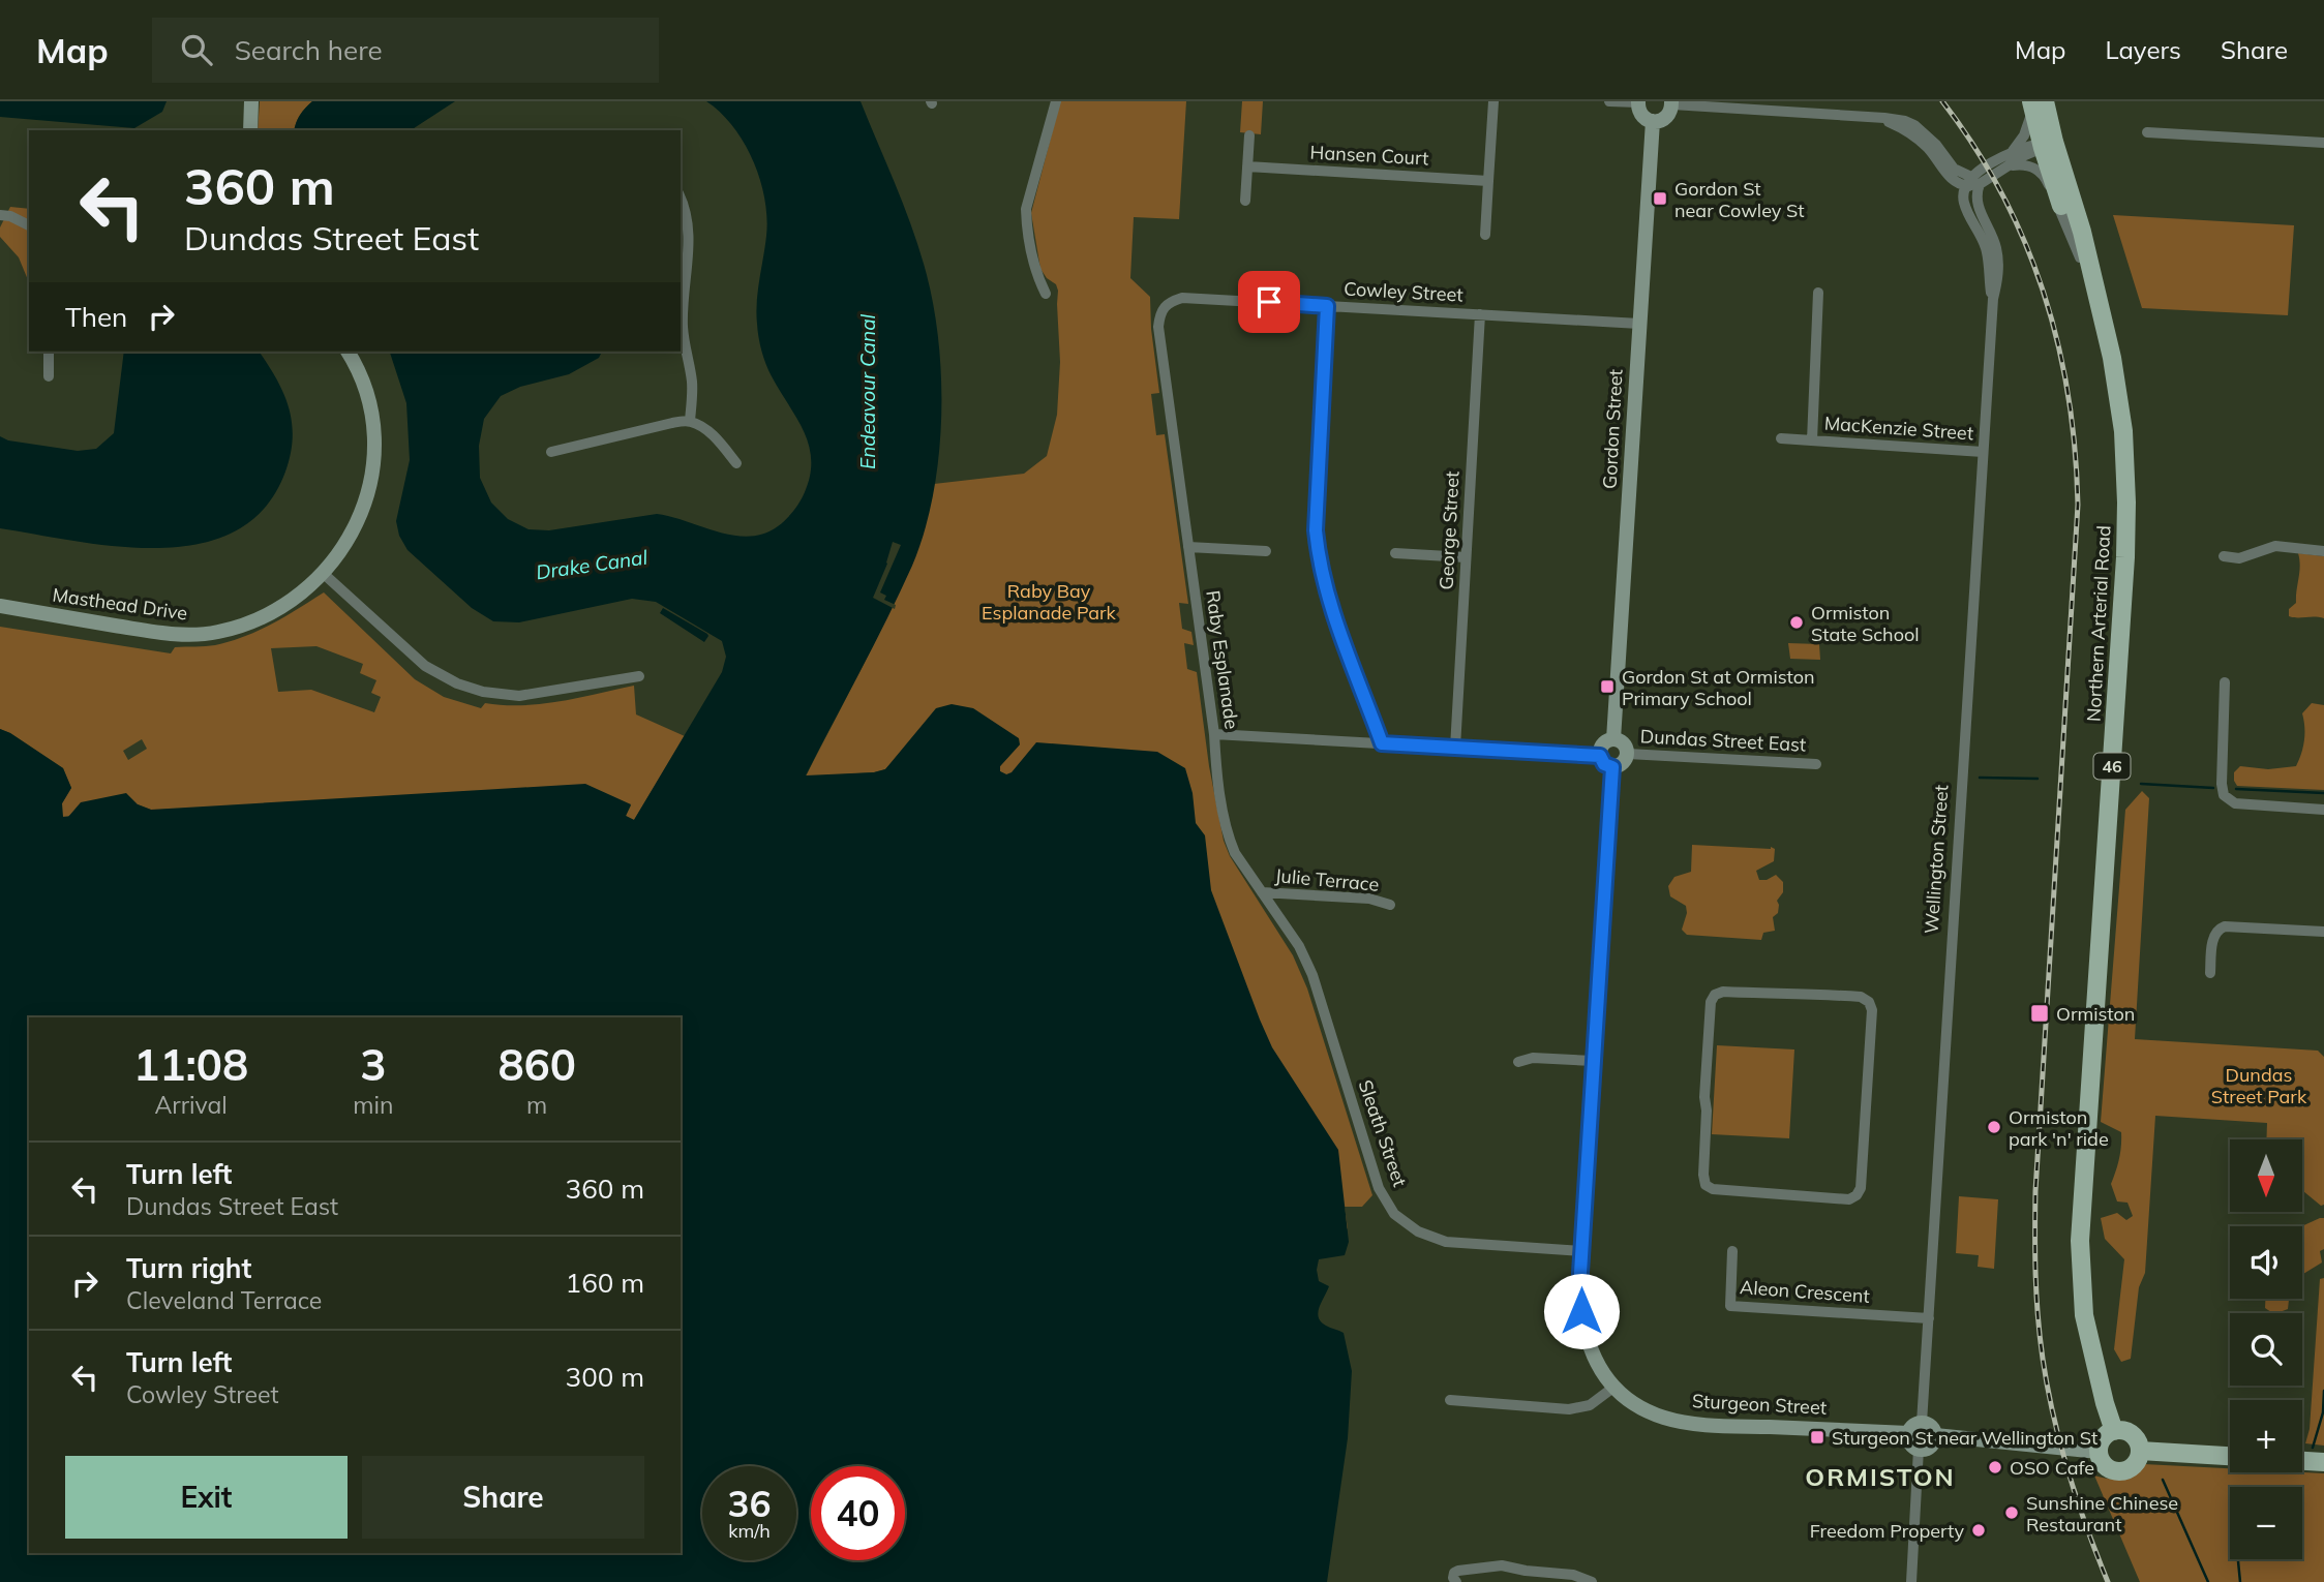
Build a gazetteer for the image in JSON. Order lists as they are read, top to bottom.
{
  "streets": {
    "main road": ["Northern Arterial Road", "46"],
    "street": [
      "Hansen Court",
      "Cowley Street",
      "MacKenzie Street",
      "Gordon Street",
      "George Street",
      "Masthead Drive",
      "Raby Esplanade",
      "Dundas Street East",
      "Wellington Street",
      "Julie Terrace",
      "Sleath Street",
      "Aleon Crescent",
      "Sturgeon Street"
    ]
  },
  "crossings": [
    ["Cowley Street", "Gordon Street"],
    ["Cowley Street", "George Street"],
    ["Cowley Street", "Raby Esplanade"],
    ["MacKenzie Street", "Wellington Street"],
    ["Gordon Street", "Dundas Street East"],
    ["Raby Esplanade", "Julie Terrace"],
    ["Raby Esplanade", "Sleath Street"],
    ["Wellington Street", "Aleon Crescent"],
    ["Wellington Street", "Sturgeon Street"]
  ],
  "districts": ["ORMISTON"],
  "water": ["Endeavour Canal", "Drake Canal"],
  "parks": ["Raby Bay Esplanade Park", "Dundas Street Park"],
  "places": {
    "transit": [
      "Gordon St near Cowley St",
      "Gordon St at Ormiston Primary School",
      "Ormiston",
      "Sturgeon St near Wellington St"
    ],
    "other": [
      "Ormiston State School",
      "Ormiston park 'n' ride",
      "OSO Cafe",
      "Sunshine Chinese Restaurant",
      "Freedom Property"
    ]
  },
  "north": "bottom",
  "page": {
    "header": "Map",
    "search": "Search here",
    "nav": ["Map", "Layers", "Share"],
    "turn": ["360 m", "Dundas Street East"],
    "then": "Then",
    "eta": [
      "11:08",
      "Arrival",
      "3",
      "min",
      "860",
      "m"
    ],
    "map_buttons": ["+", "−"],
    "list": [
      {
        "name": "Turn left",
        "note": "Dundas Street East",
        "value": "360 m"
      },
      {
        "name": "Turn right",
        "note": "Cleveland Terrace",
        "value": "160 m"
      },
      {
        "name": "Turn left",
        "note": "Cowley Street",
        "value": "300 m"
      }
    ],
    "buttons": ["Exit", "Share"],
    "speed": "36 km/h",
    "limit": "40"
  }
}
